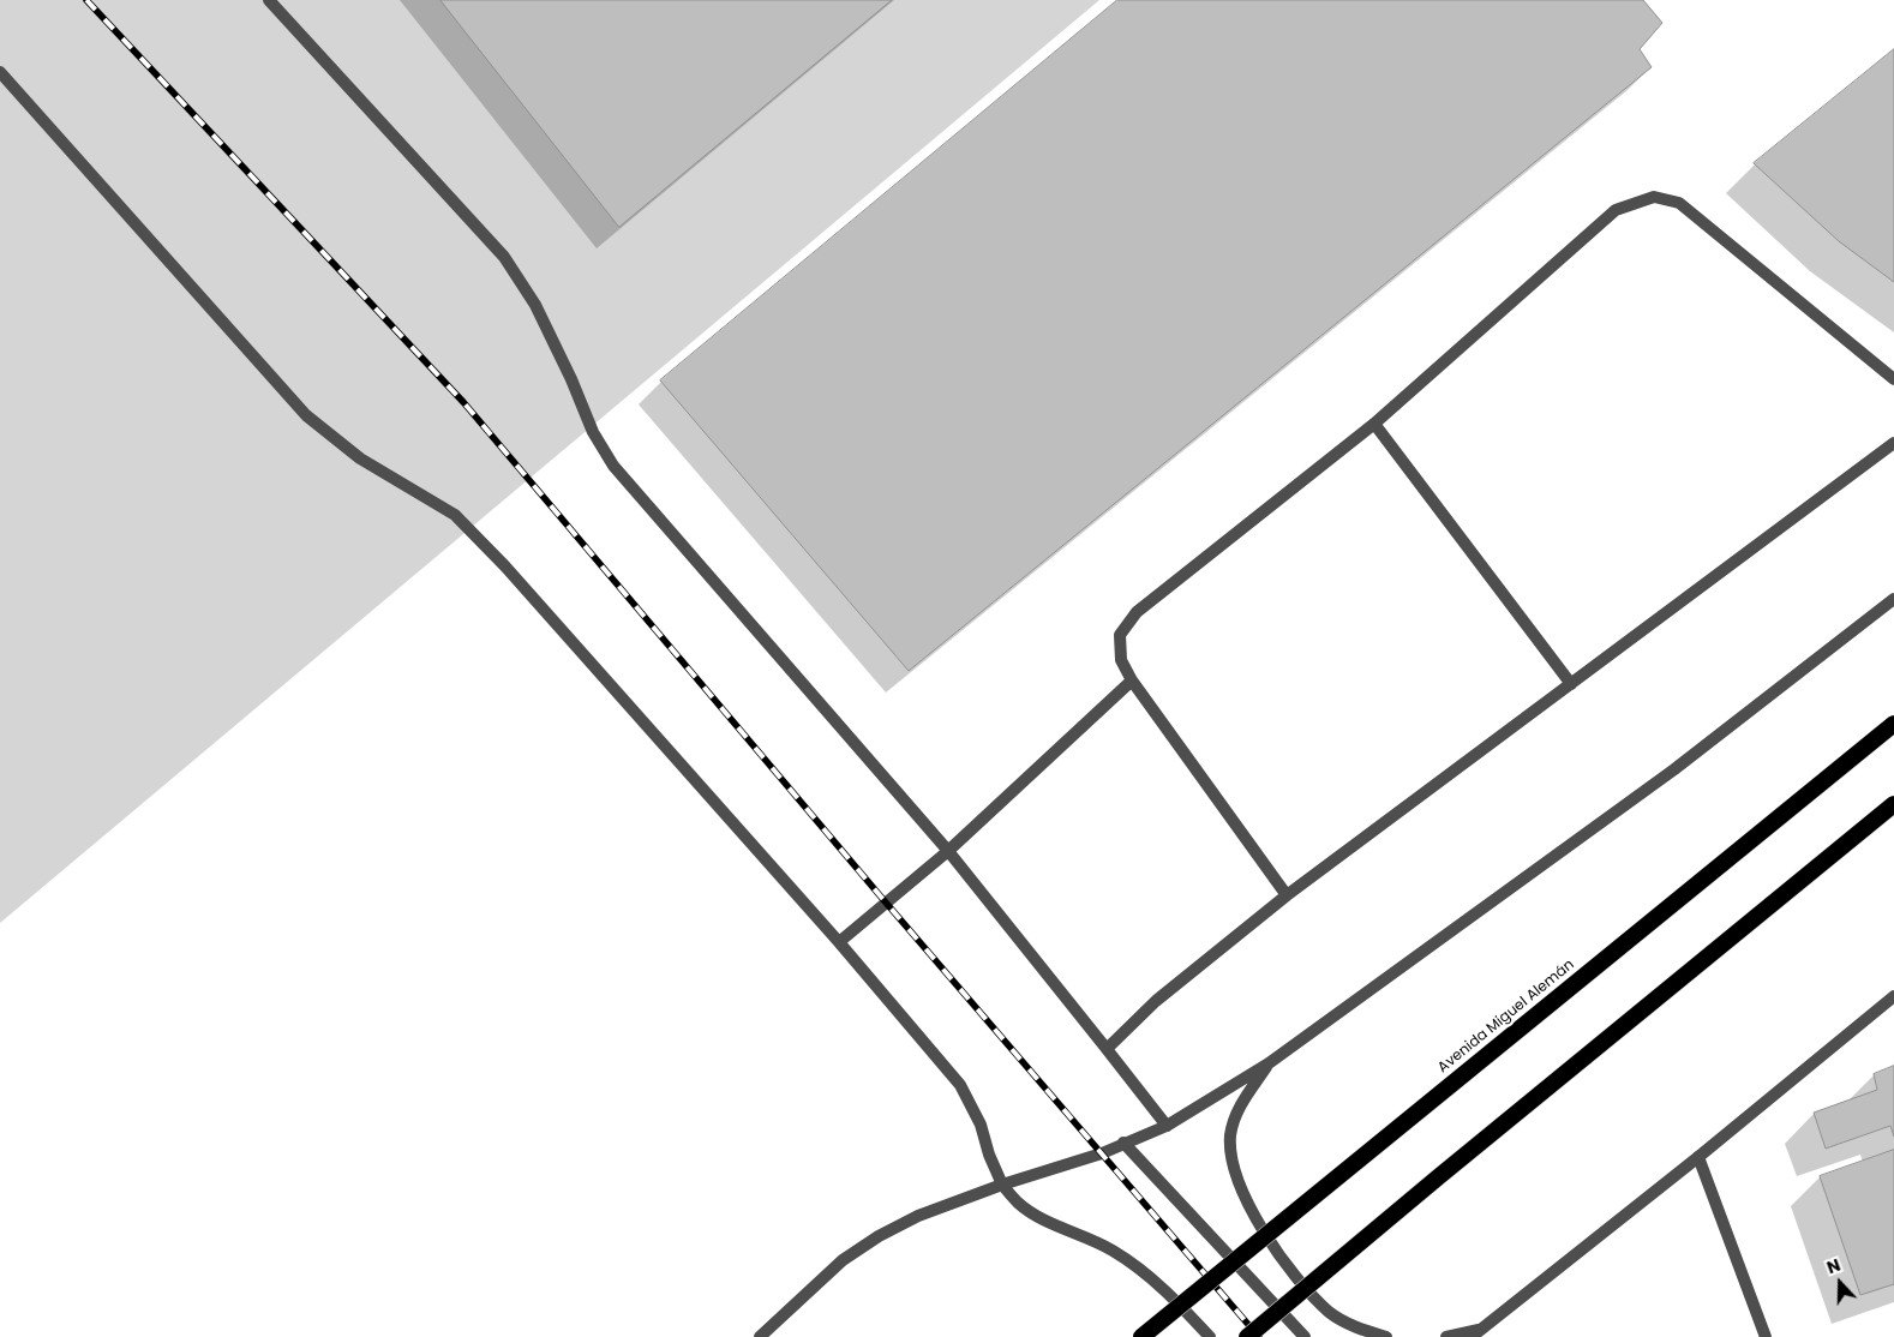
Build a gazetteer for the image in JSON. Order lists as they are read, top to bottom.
{
  "streets": {
    "highway": ["Avenida Miguel Alemán"]
  },
  "north": "top"
}
